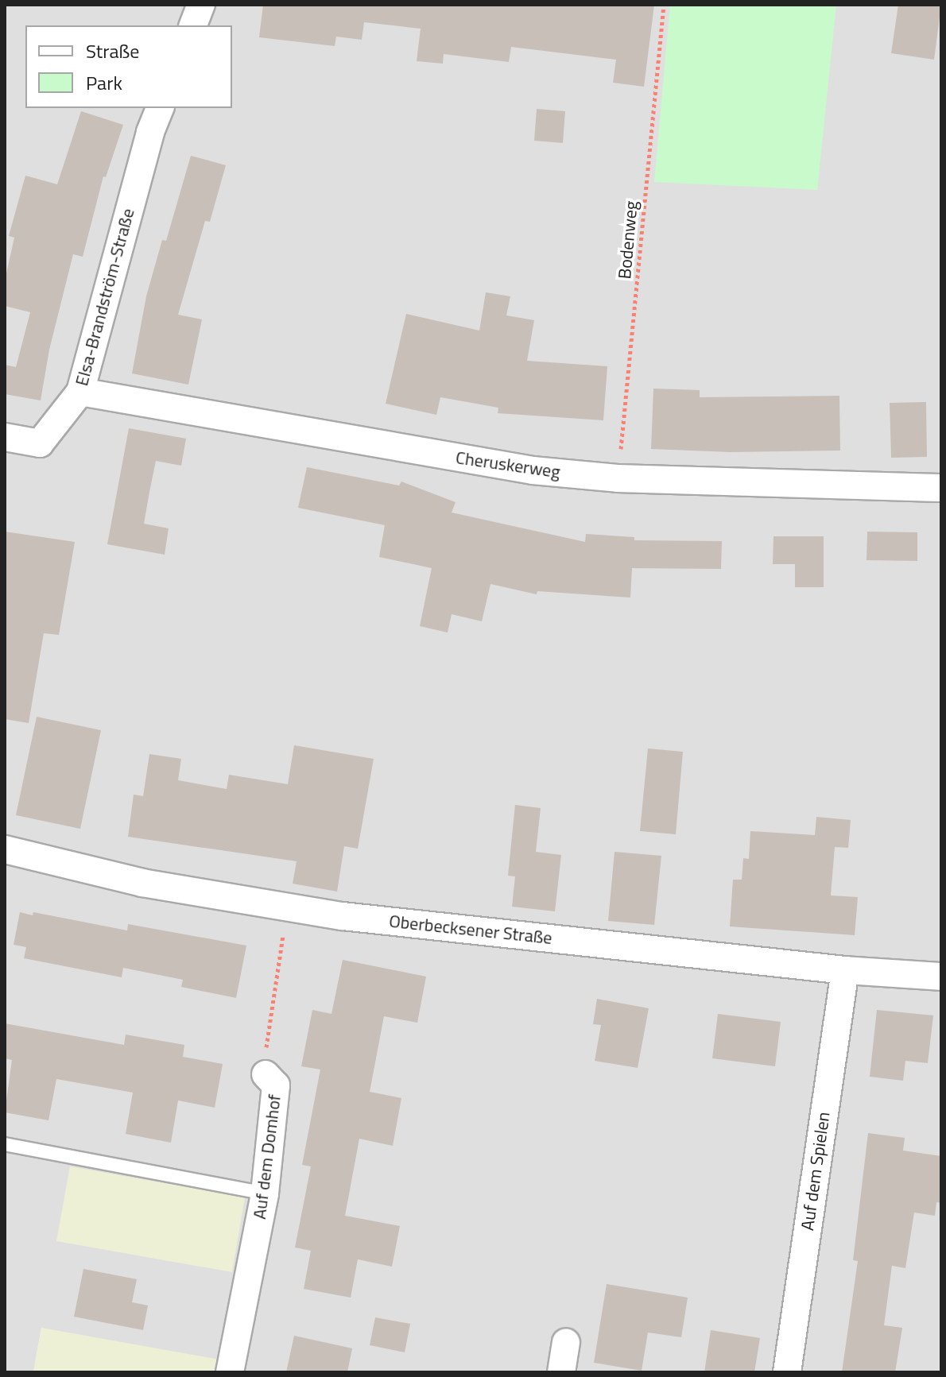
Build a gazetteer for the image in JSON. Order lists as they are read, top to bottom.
{
  "streets": {
    "street": [
      "Elsa-Brandström-Straße",
      "Cheruskerweg",
      "Oberbecksener Straße",
      "Auf dem Domhof",
      "Auf dem Spielen"
    ],
    "path": ["Bodenweg"]
  },
  "crossings": [
    ["Bodenweg", "Cheruskerweg"],
    ["Elsa-Brandström-Straße", "Cheruskerweg"],
    ["Oberbecksener Straße", "Auf dem Domhof"],
    ["Oberbecksener Straße", "Auf dem Spielen"]
  ],
  "legend": ["Straße", "Park"]
}
